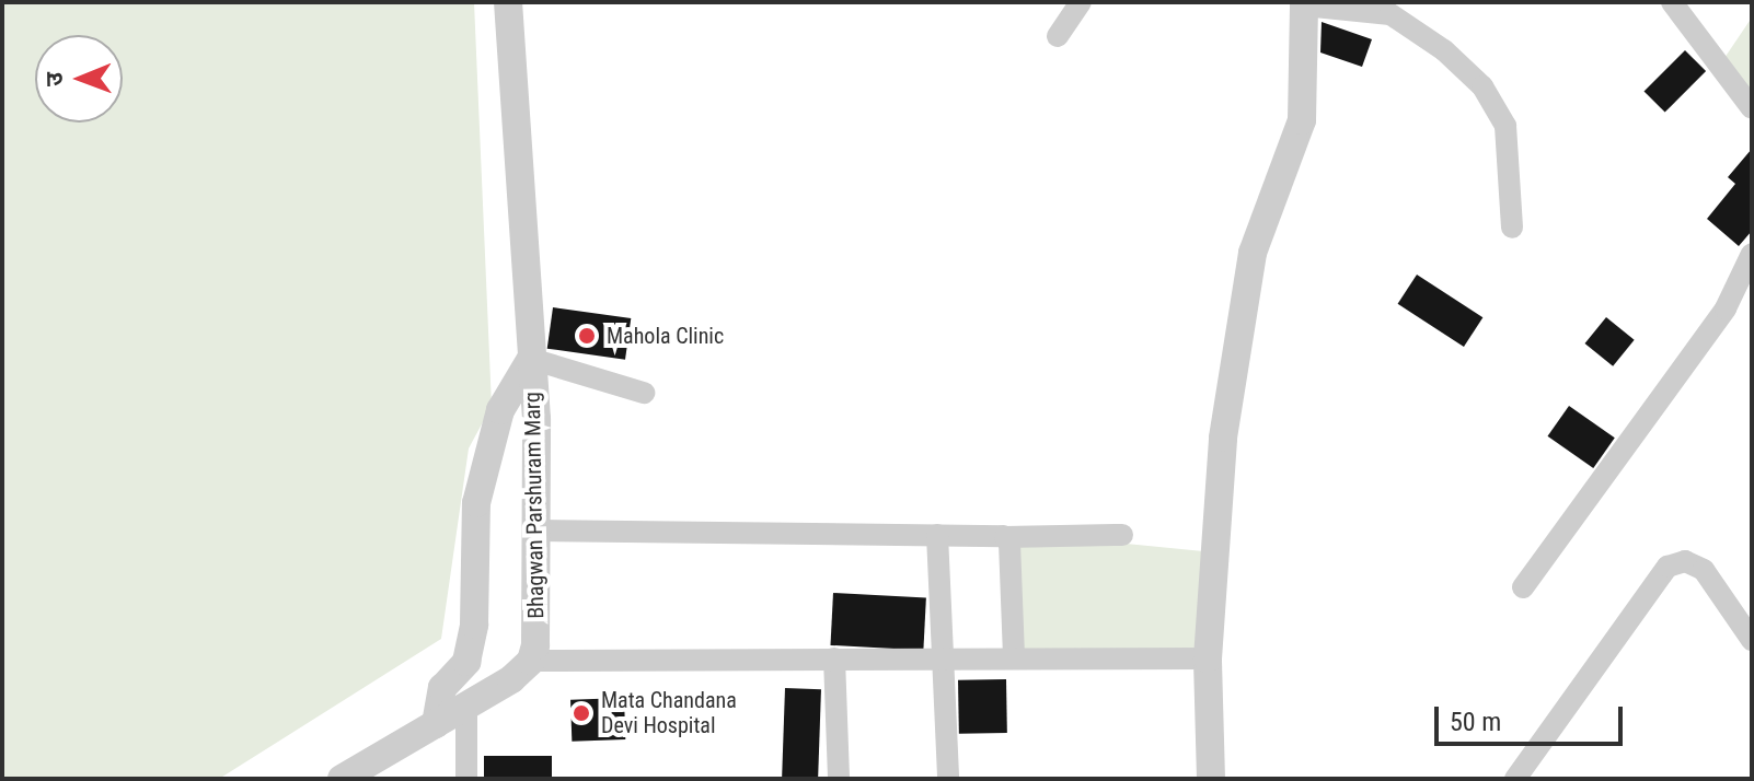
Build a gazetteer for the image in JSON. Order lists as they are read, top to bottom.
{
  "streets": {
    "street": ["Bhagwan Parshuram Marg"]
  },
  "places": ["Mahola Clinic", "Mata Chandana Devi Hospital"],
  "scale_bar": "50 m",
  "north": "left"
}
